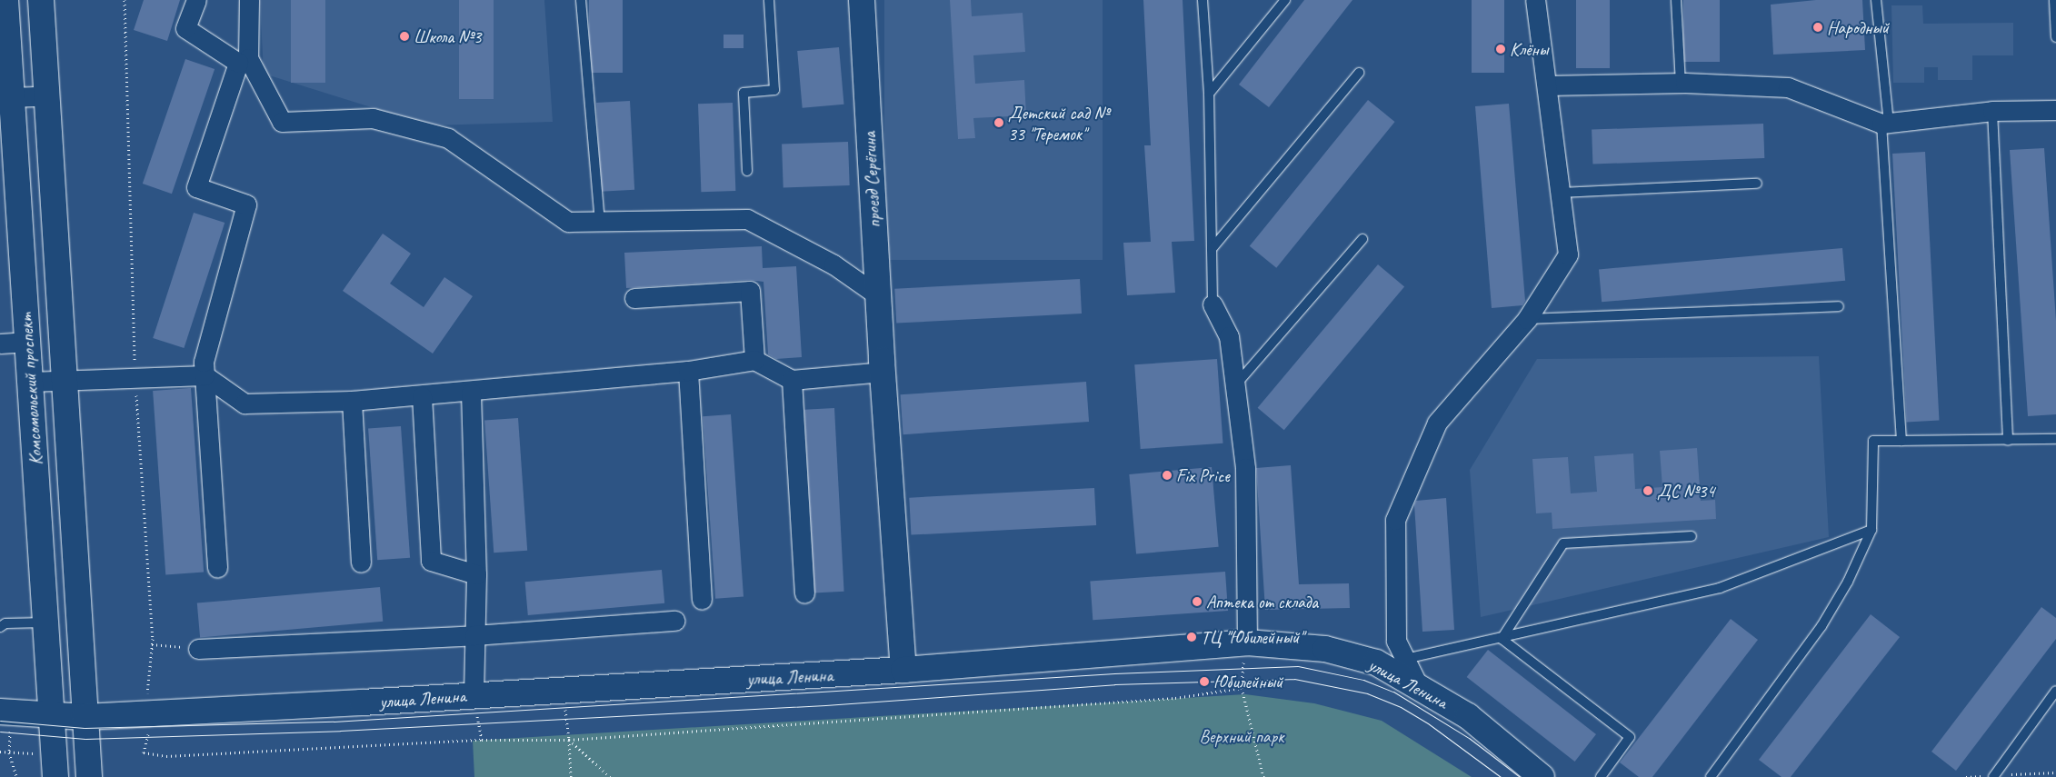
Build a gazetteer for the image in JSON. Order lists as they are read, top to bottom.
{
  "streets": {
    "street": ["проезд Серёгина", "Комсомольский проспект", "улица Ленина"]
  },
  "crossings": [
    ["проезд Серёгина", "улица Ленина"],
    ["Комсомольский проспект", "улица Ленина"]
  ],
  "parks": ["Верхний парк"],
  "places": [
    "Народный",
    "Школа №3",
    "Клёны",
    "Детский сад № 33 \"Теремок\"",
    "Fix Price",
    "ДС №34",
    "Аптека от склада",
    "ТЦ \"Юбилейный\"",
    "Юбилейный"
  ]
}
